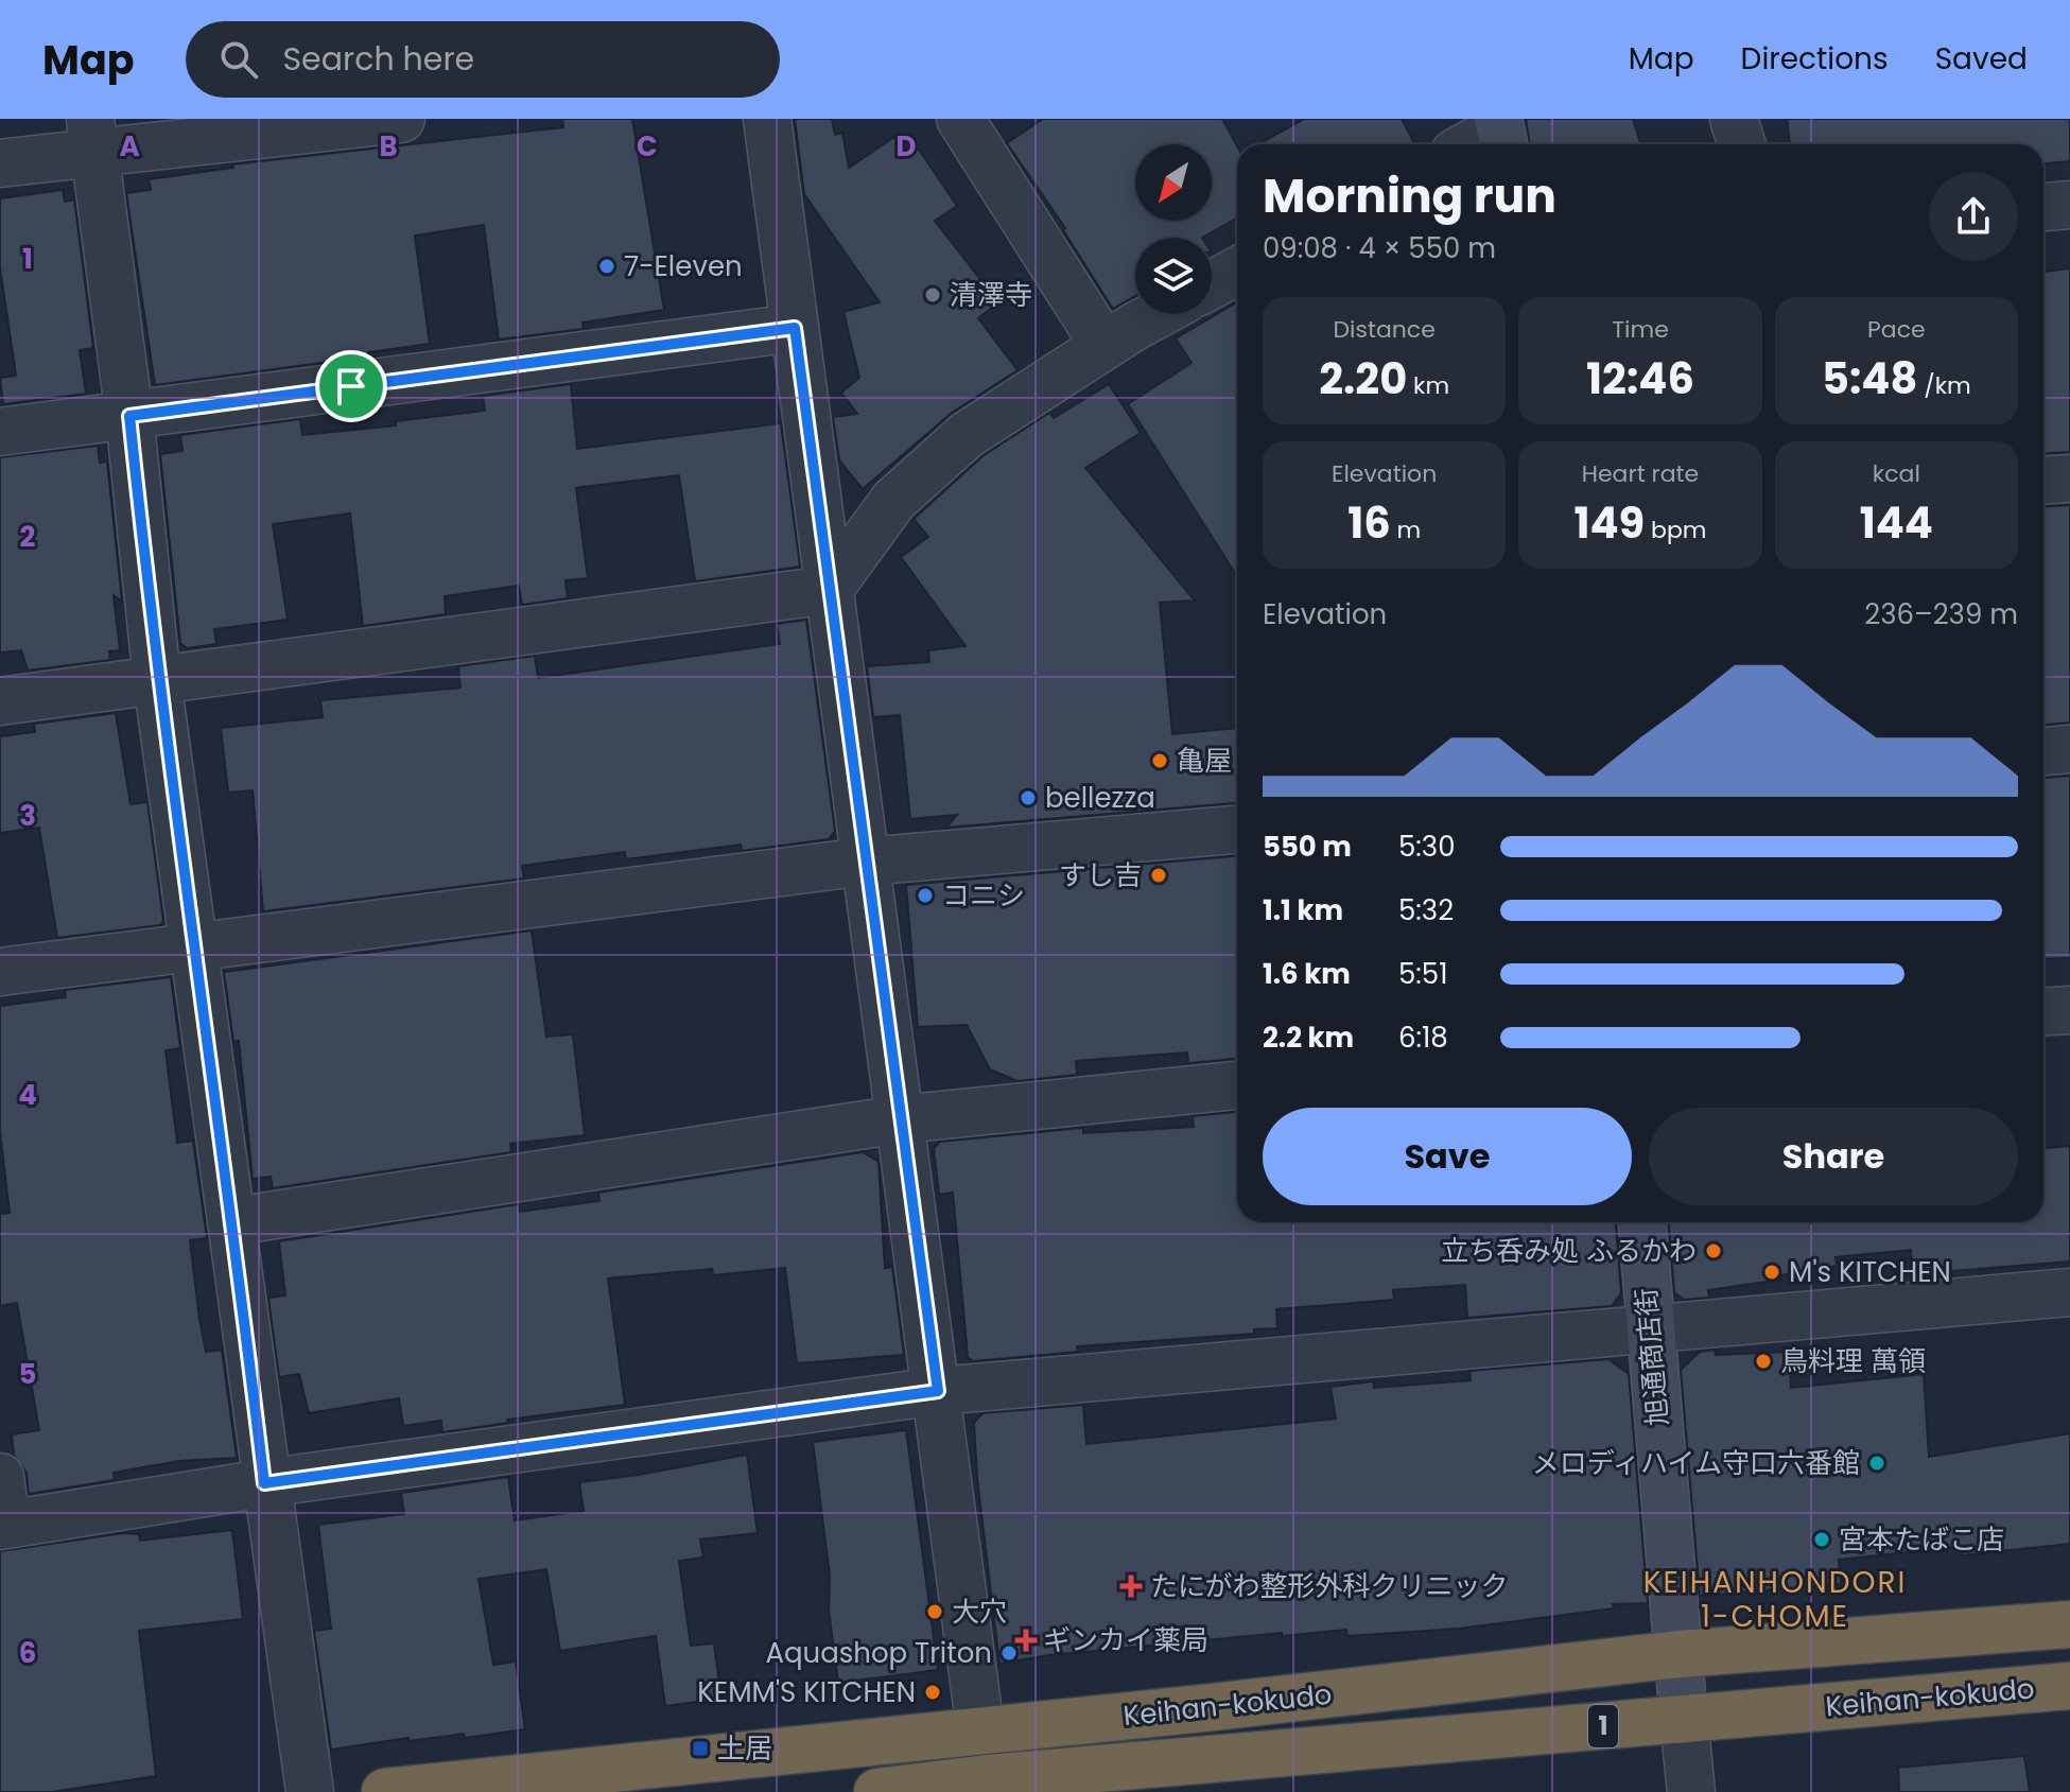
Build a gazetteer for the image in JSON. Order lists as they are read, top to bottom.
{
  "streets": {
    "highway": ["Keihan-kokudo", "1"],
    "main road": ["旭通商店街"]
  },
  "crossings": [
    ["旭通商店街", "Keihan-kokudo"]
  ],
  "districts": ["KEIHANHONDORI 1-CHOME"],
  "places": {
    "other": [
      "7-Eleven",
      "清澤寺",
      "亀屋",
      "bellezza",
      "すし吉",
      "コニシ",
      "立ち呑み処 ふるかわ",
      "M's KITCHEN",
      "鳥料理 萬領",
      "メロディハイム守口六番館",
      "宮本たばこ店",
      "大穴",
      "Aquashop Triton",
      "KEMM'S KITCHEN"
    ],
    "health": ["たにがわ整形外科クリニック", "ギンカイ薬局"],
    "transit": ["土居"]
  },
  "north": "bottom left",
  "page": {
    "header": "Map",
    "search": "Search here",
    "nav": ["Map", "Directions", "Saved"],
    "heading": ["Morning run", "09:08 · 4 × 550 m"],
    "stats": [
      ["Distance", "2.20 km"],
      ["Time", "12:46"],
      ["Pace", "5:48 /km"],
      ["Elevation", "16 m"],
      ["Heart rate", "149 bpm"],
      ["kcal", "144"]
    ],
    "chart": ["Elevation", "236–239 m"],
    "list": [
      {
        "name": "550 m",
        "note": "5:30"
      },
      {
        "name": "1.1 km",
        "note": "5:32"
      },
      {
        "name": "1.6 km",
        "note": "5:51"
      },
      {
        "name": "2.2 km",
        "note": "6:18"
      }
    ],
    "buttons": ["Save", "Share"]
  },
  "grid": {
    "columns": [
      "A",
      "B",
      "C",
      "D"
    ],
    "rows": [
      "1",
      "2",
      "3",
      "4",
      "5",
      "6"
    ]
  }
}
